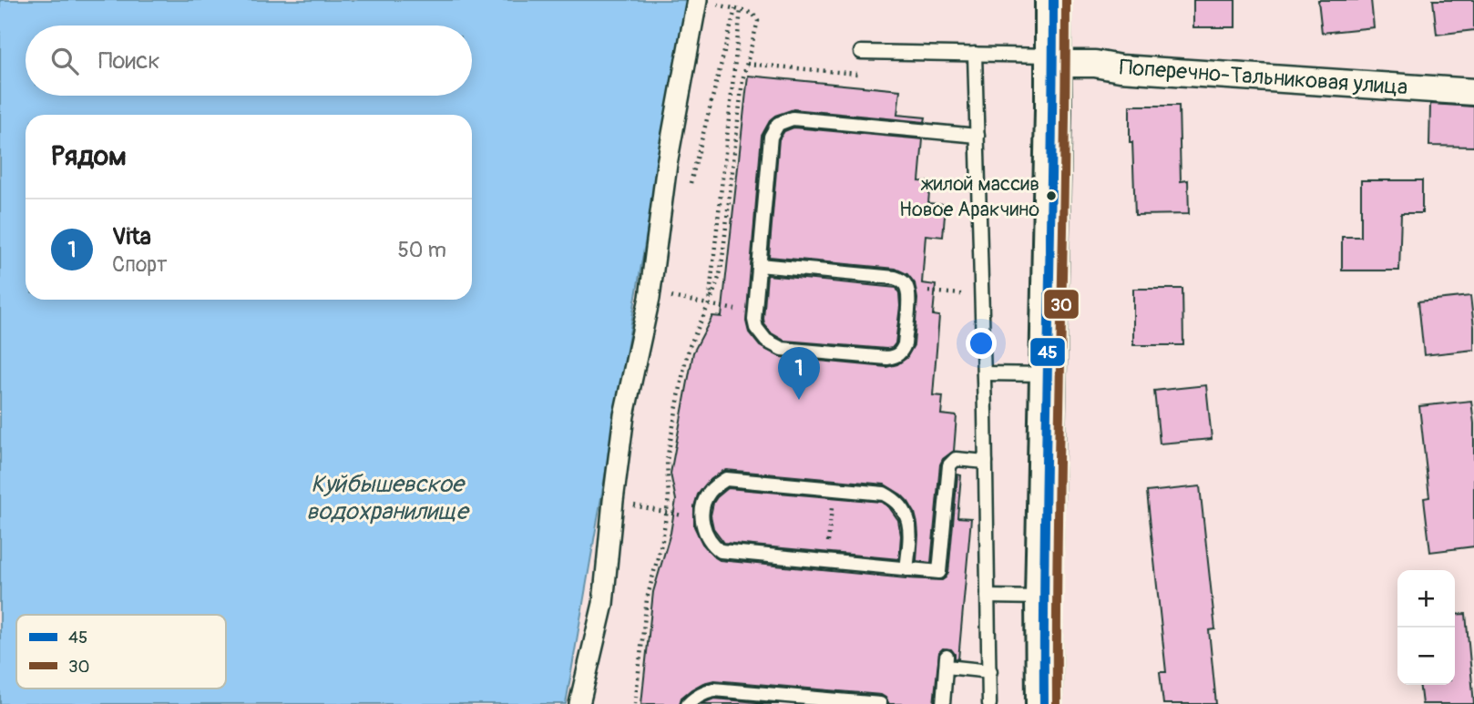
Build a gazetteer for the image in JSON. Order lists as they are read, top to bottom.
{
  "streets": {
    "street": ["Поперечно-Тальниковая улица"]
  },
  "water": ["Куйбышевское водохранилище"],
  "places": ["жилой массив Новое Аракчино"],
  "lines": ["transit line 45", "transit line 30"],
  "legend": ["45", "30"],
  "page": {
    "search": "Поиск",
    "heading": "Рядом",
    "list": [
      {
        "mark": "1",
        "name": "Vita",
        "note": "Спорт",
        "value": "50 m"
      }
    ],
    "pins": "1",
    "map_buttons": ["+", "−"]
  }
}
